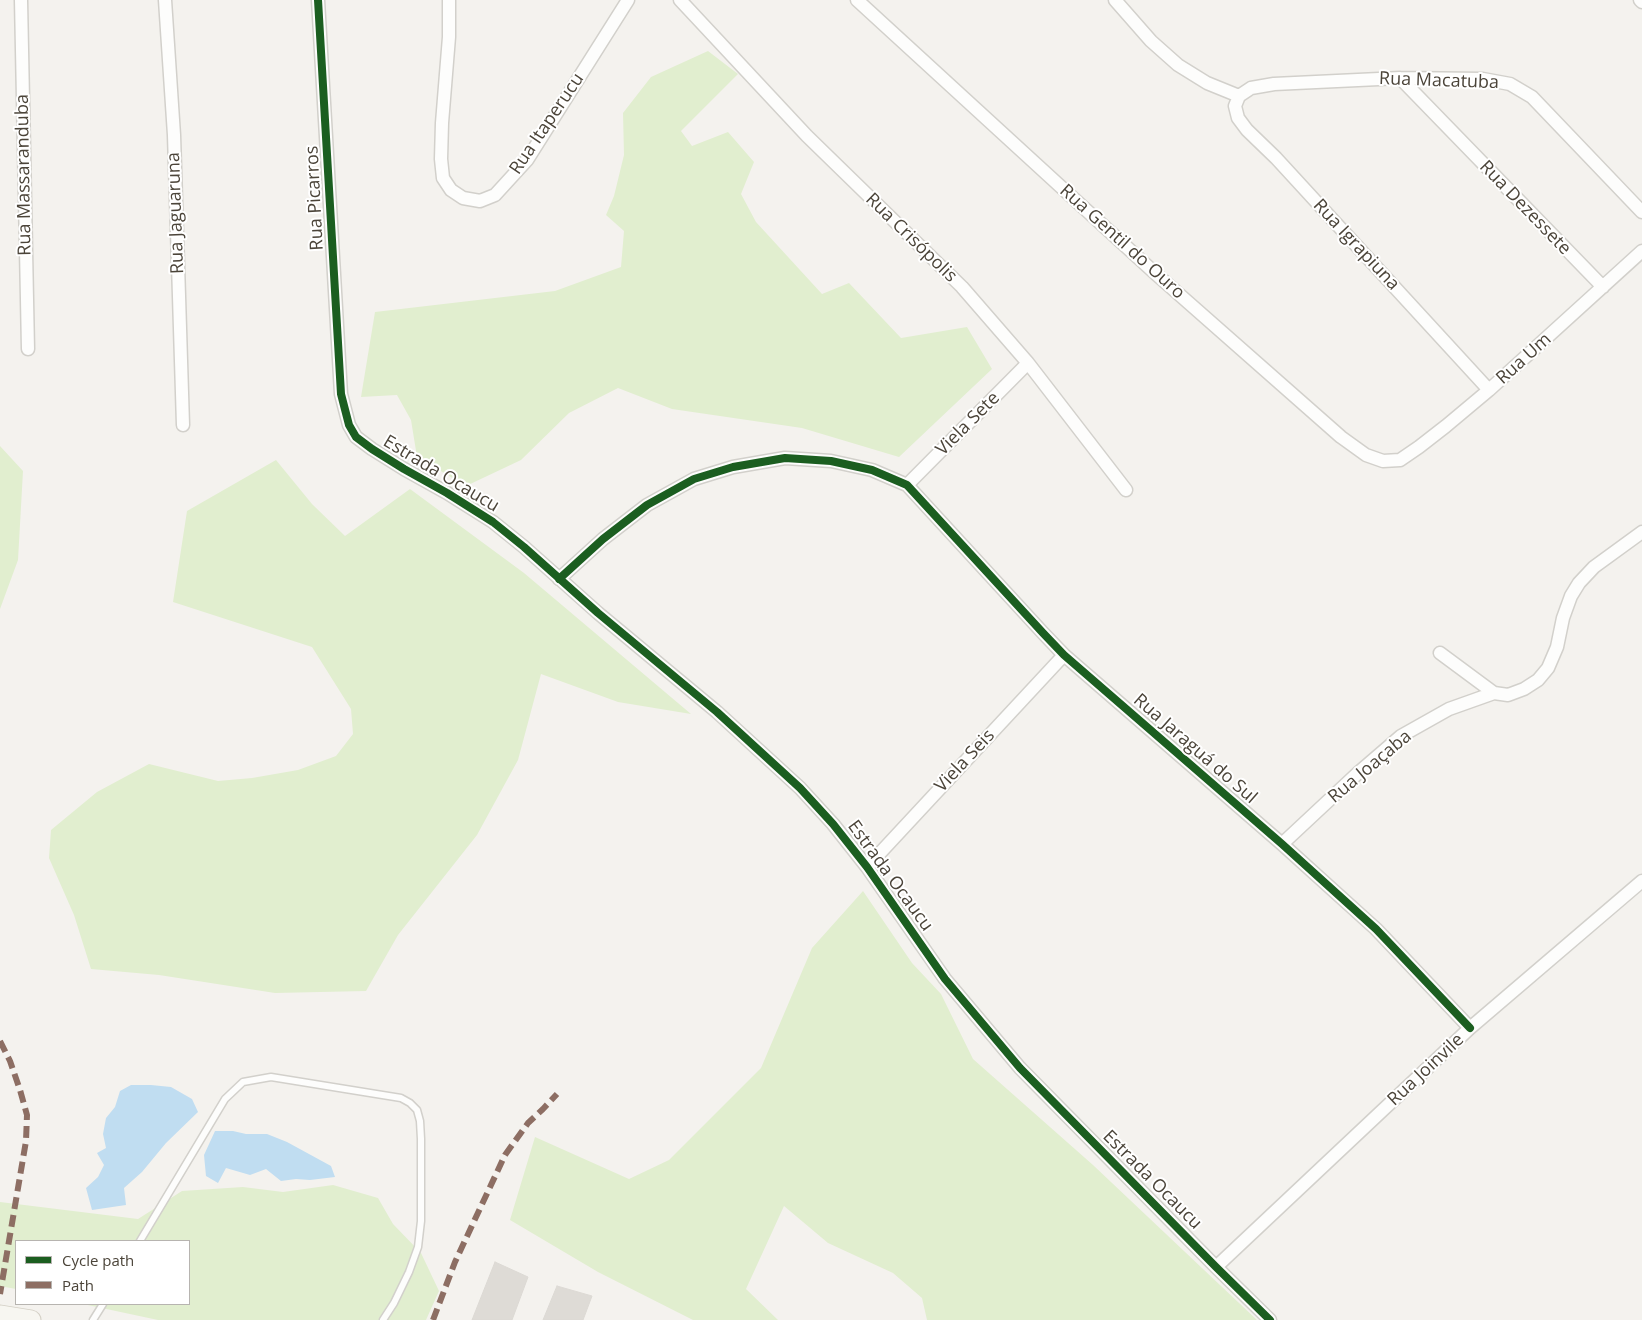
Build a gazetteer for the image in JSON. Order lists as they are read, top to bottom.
{
  "streets": {
    "street": [
      "Rua Macatuba",
      "Rua Itaperucu",
      "Rua Massaranduba",
      "Rua Picarros",
      "Rua Dezessete",
      "Rua Jaguaruna",
      "Rua Crisópolis",
      "Rua Gentil do Ouro",
      "Rua Igrapiuna",
      "Rua Um",
      "Viela Sete",
      "Estrada Ocaucu",
      "Rua Jaraguá do Sul",
      "Viela Seis",
      "Rua Joaçaba",
      "Rua Joinvile"
    ]
  },
  "crossings": [
    ["Rua Macatuba", "Rua Dezessete"],
    ["Rua Macatuba", "Rua Igrapiuna"],
    ["Rua Picarros", "Estrada Ocaucu"],
    ["Rua Dezessete", "Rua Um"],
    ["Rua Crisópolis", "Viela Sete"],
    ["Rua Gentil do Ouro", "Rua Um"],
    ["Rua Igrapiuna", "Rua Um"],
    ["Viela Sete", "Rua Jaraguá do Sul"],
    ["Estrada Ocaucu", "Viela Seis"],
    ["Estrada Ocaucu", "Rua Joinvile"],
    ["Rua Jaraguá do Sul", "Viela Seis"],
    ["Rua Jaraguá do Sul", "Rua Joaçaba"],
    ["Rua Jaraguá do Sul", "Rua Joinvile"]
  ],
  "legend": ["Cycle path", "Path"]
}
